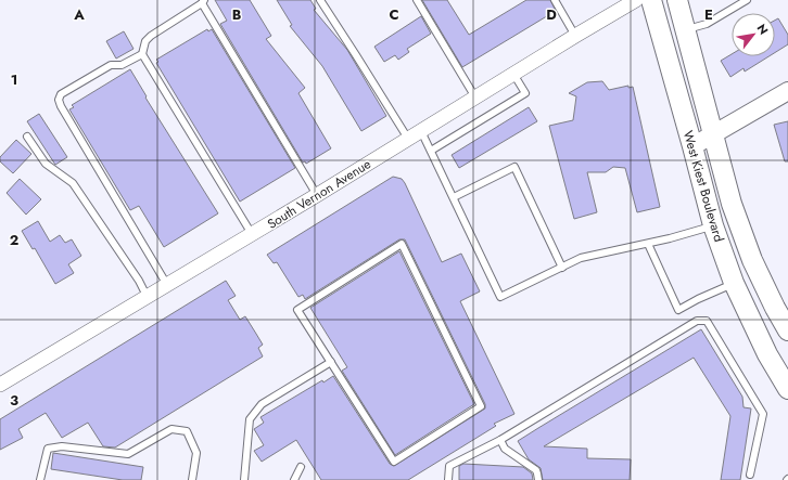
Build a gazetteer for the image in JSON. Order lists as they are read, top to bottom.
{
  "streets": {
    "main road": ["West Kiest Boulevard"],
    "street": ["South Vernon Avenue"]
  },
  "north": "top right",
  "grid": {
    "columns": [
      "A",
      "B",
      "C",
      "D",
      "E"
    ],
    "rows": ["1", "2", "3"]
  }
}
